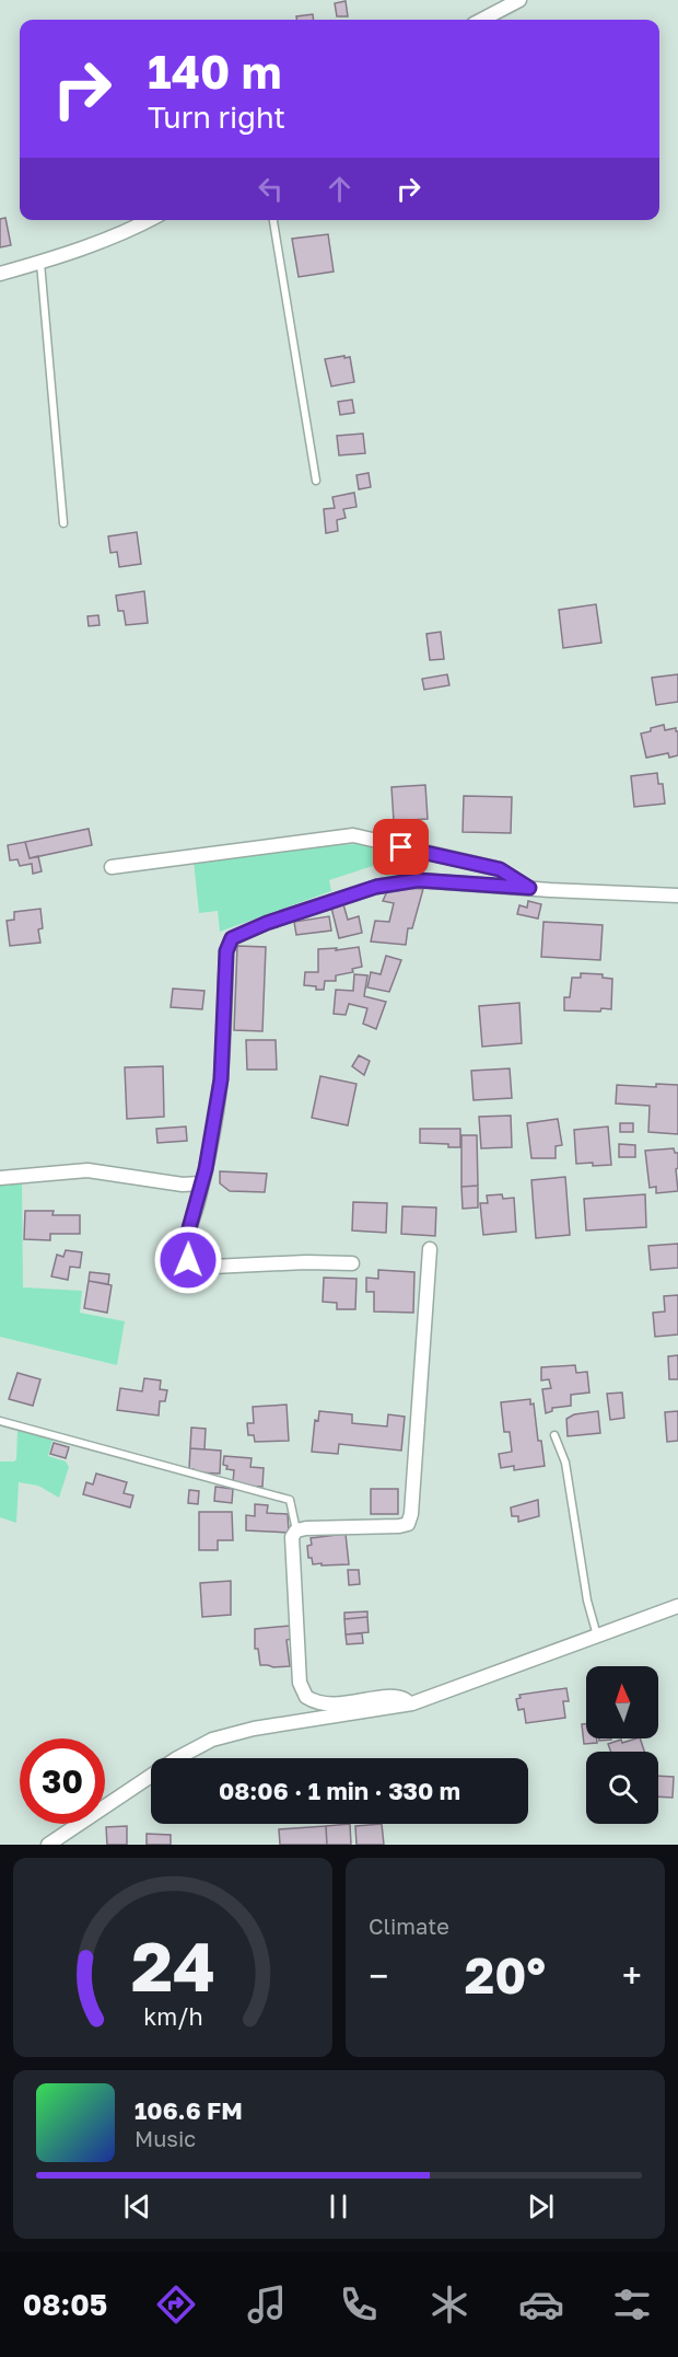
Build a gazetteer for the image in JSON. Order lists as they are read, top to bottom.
{
  "north": "top",
  "page": {
    "turn": ["140 m", "Turn right"],
    "limit": "30",
    "trip": "08:06 · 1 min · 330 m",
    "tile": "Climate",
    "heat": ["−", "20°", "+"],
    "song": ["106.6 FM", "Music"],
    "tabs": "08:05",
    "gauge": ["24", "km/h"]
  }
}
